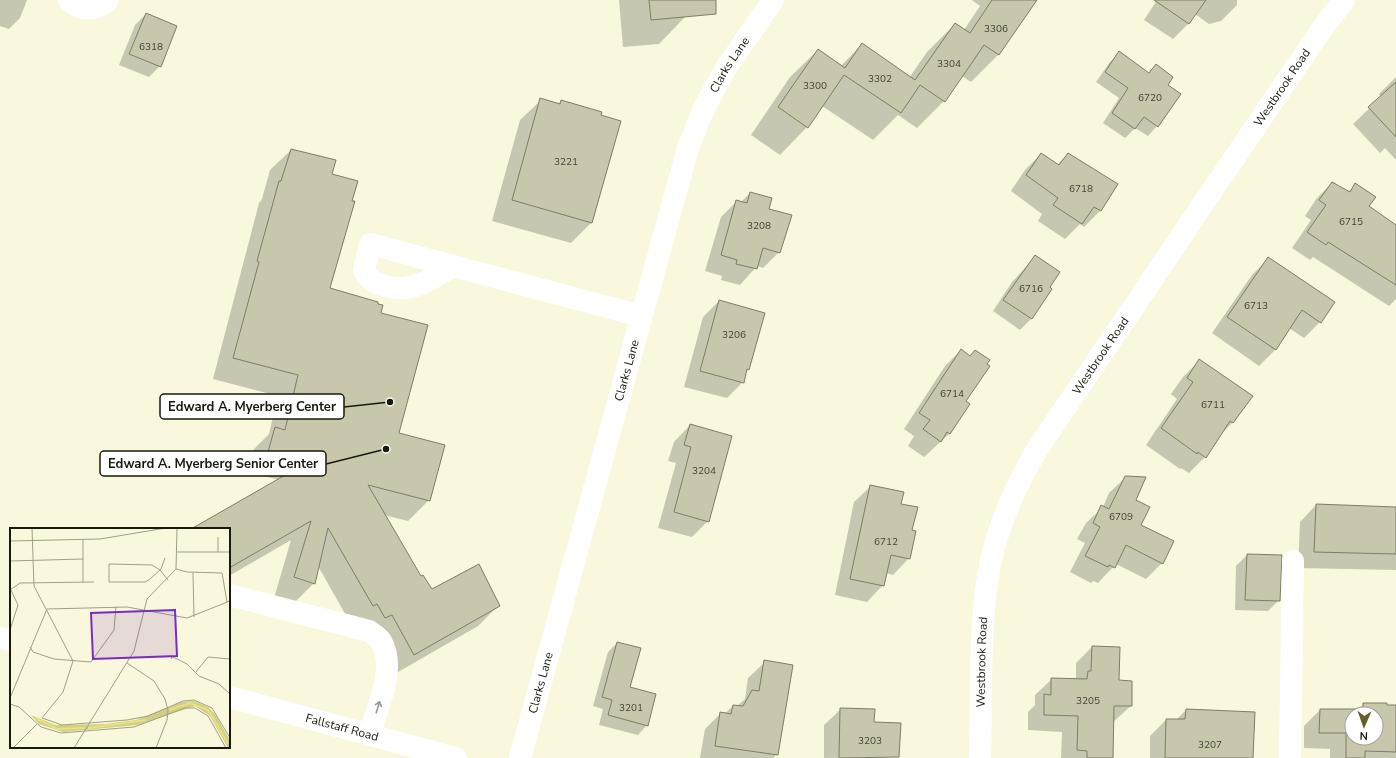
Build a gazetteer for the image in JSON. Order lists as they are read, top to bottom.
{
  "streets": {
    "street": ["Clarks Lane", "Westbrook Road", "Fallstaff Road"]
  },
  "places": ["Edward A. Myerberg Center", "Edward A. Myerberg Senior Center"],
  "house_numbers": [
    "3306",
    "6318",
    "3304",
    "3302",
    "3300",
    "6720",
    "3221",
    "6718",
    "6715",
    "3208",
    "6716",
    "6713",
    "3206",
    "6714",
    "6711",
    "3204",
    "6709",
    "6712",
    "3205",
    "3201",
    "3203",
    "3207"
  ],
  "north": "bottom"
}
